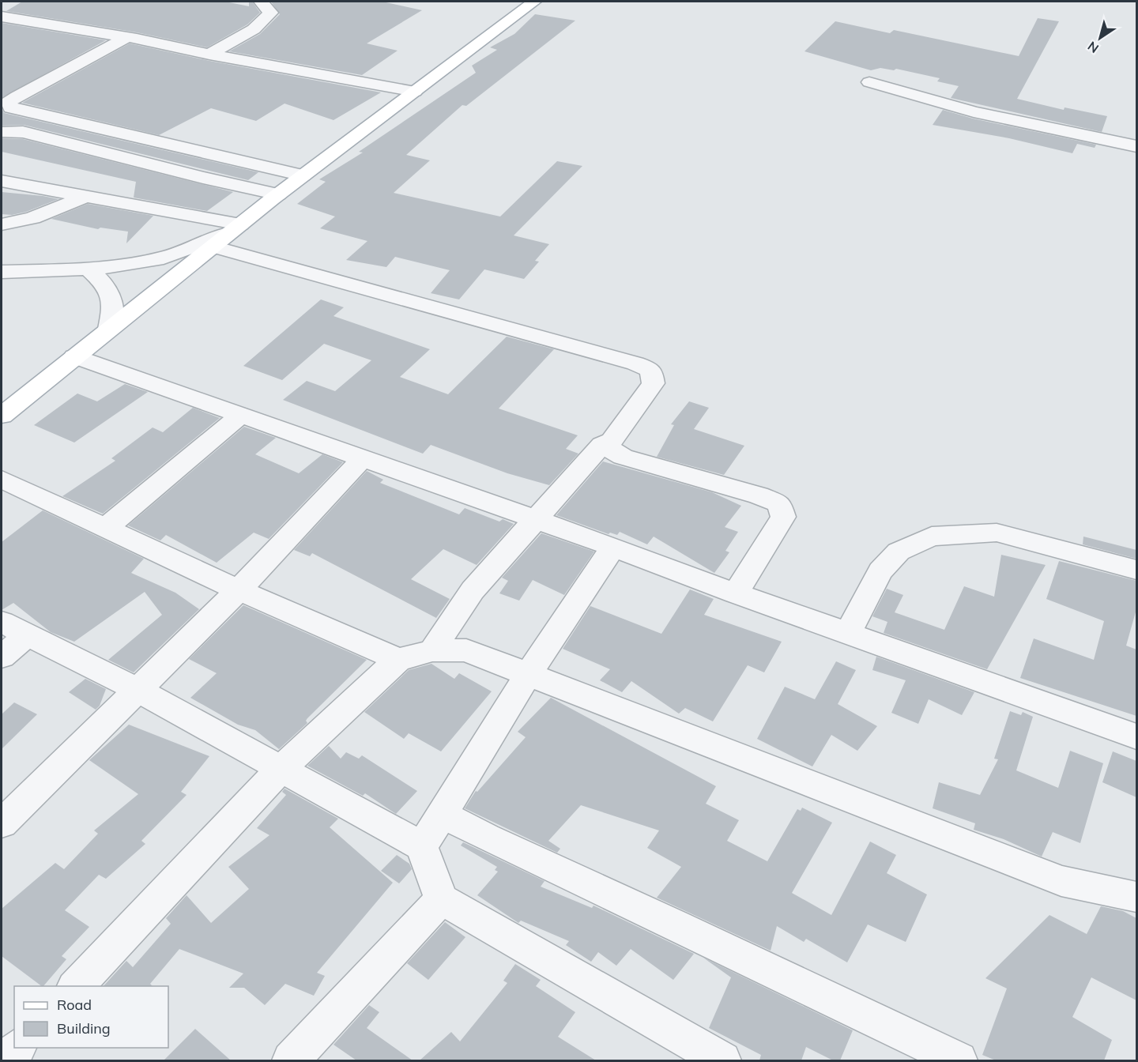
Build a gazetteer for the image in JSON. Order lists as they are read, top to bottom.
{
  "legend": ["Road", "Building"],
  "north": "bottom left"
}
